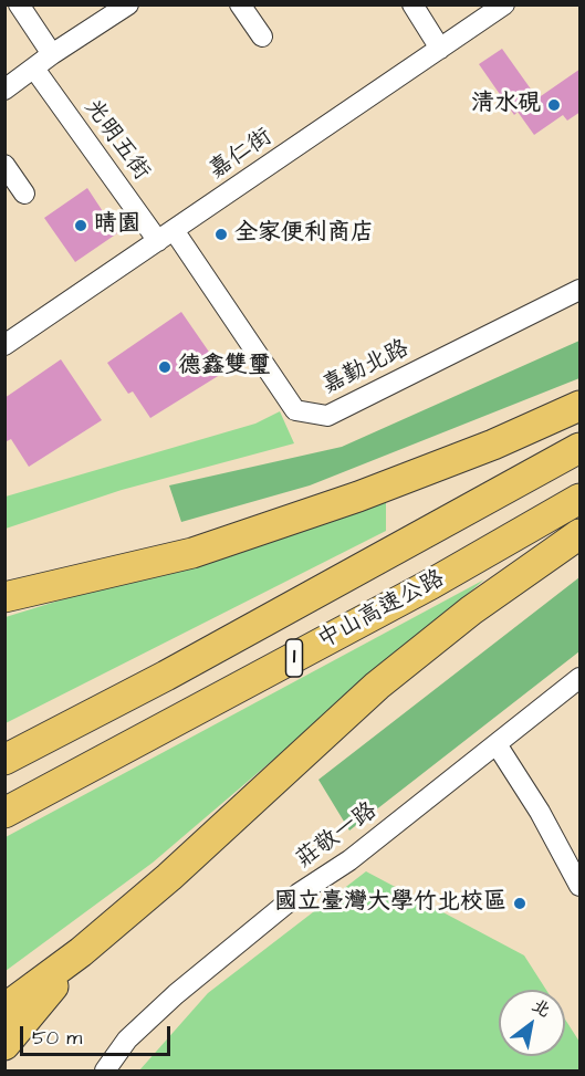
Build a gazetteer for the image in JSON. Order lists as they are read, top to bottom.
{
  "streets": {
    "highway": ["中山高速公路", "1"],
    "street": [
      "光明五街",
      "嘉仁街",
      "嘉勤北路",
      "莊敬一路"
    ]
  },
  "crossings": [
    ["光明五街", "嘉仁街"],
    ["光明五街", "嘉勤北路"],
    ["嘉仁街", "嘉勤北路"]
  ],
  "places": [
    "清水硯",
    "晴園",
    "全家便利商店",
    "德鑫雙璽",
    "國立臺灣大學竹北校區"
  ],
  "scale_bar": "50 m",
  "north": "top right"
}
